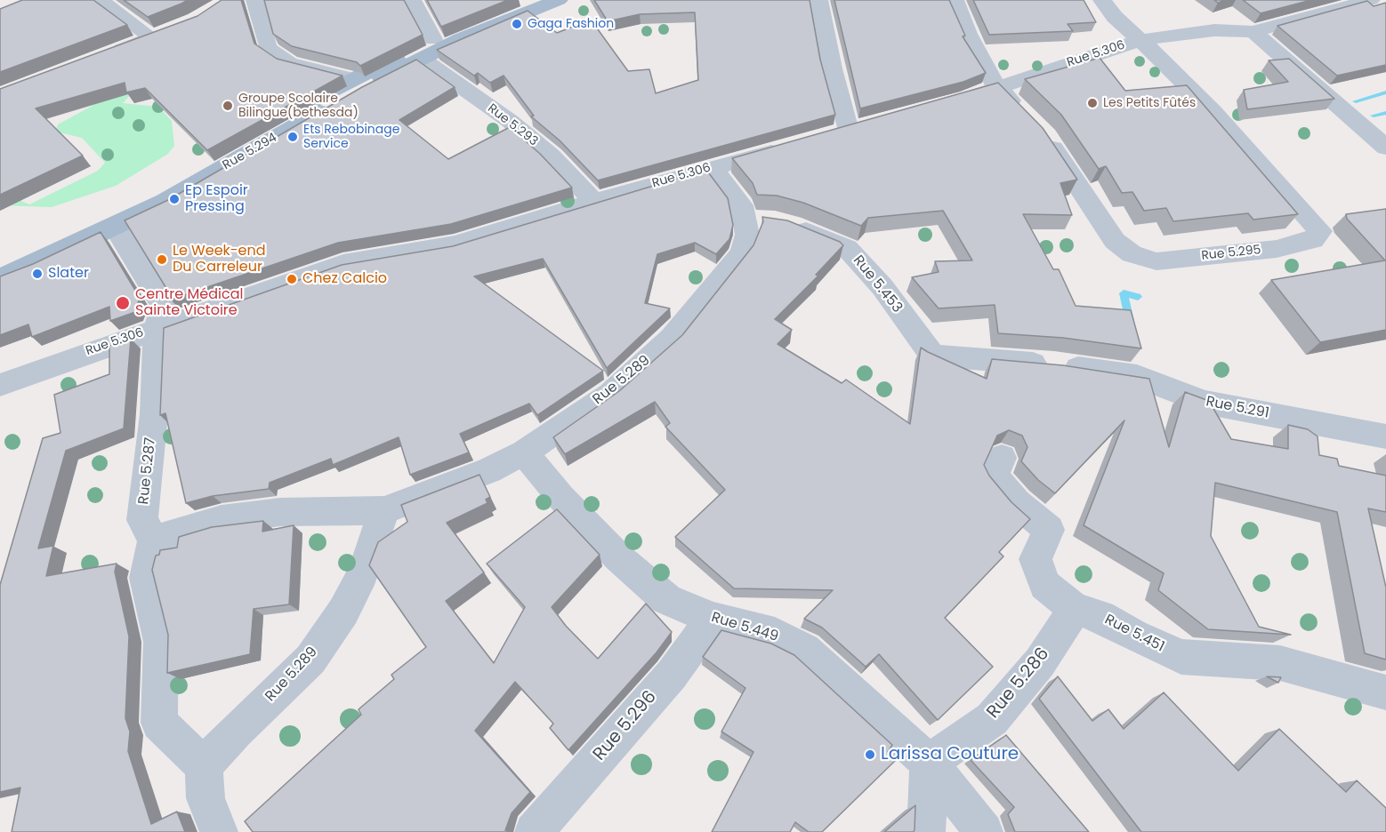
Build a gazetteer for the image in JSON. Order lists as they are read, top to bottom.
{
  "streets": {
    "main road": ["Rue 5.294"],
    "street": [
      "Rue 5.306",
      "Rue 5.293",
      "Rue 5.295",
      "Rue 5.453",
      "Rue 5.289",
      "Rue 5.291",
      "Rue 5.287",
      "Rue 5.449",
      "Rue 5.451",
      "Rue 5.286",
      "Rue 5.296"
    ]
  },
  "crossings": [
    ["Rue 5.306", "Rue 5.293"],
    ["Rue 5.306", "Rue 5.295"],
    ["Rue 5.306", "Rue 5.289"],
    ["Rue 5.306", "Rue 5.287"],
    ["Rue 5.293", "Rue 5.294"],
    ["Rue 5.294", "Rue 5.287"],
    ["Rue 5.453", "Rue 5.289"],
    ["Rue 5.453", "Rue 5.291"],
    ["Rue 5.289", "Rue 5.287"],
    ["Rue 5.289", "Rue 5.449"],
    ["Rue 5.449", "Rue 5.286"],
    ["Rue 5.449", "Rue 5.296"],
    ["Rue 5.451", "Rue 5.286"]
  ],
  "places": [
    "Gaga Fashion",
    "Les Petits Fûtés",
    "Groupe Scolaire Bilingue(bethesda)",
    "Ets Rebobinage Service",
    "Ep Espoir Pressing",
    "Le Week-end Du Carreleur",
    "Slater",
    "Chez Calcio",
    "Centre Médical Sainte Victoire",
    "Larissa Couture"
  ]
}
